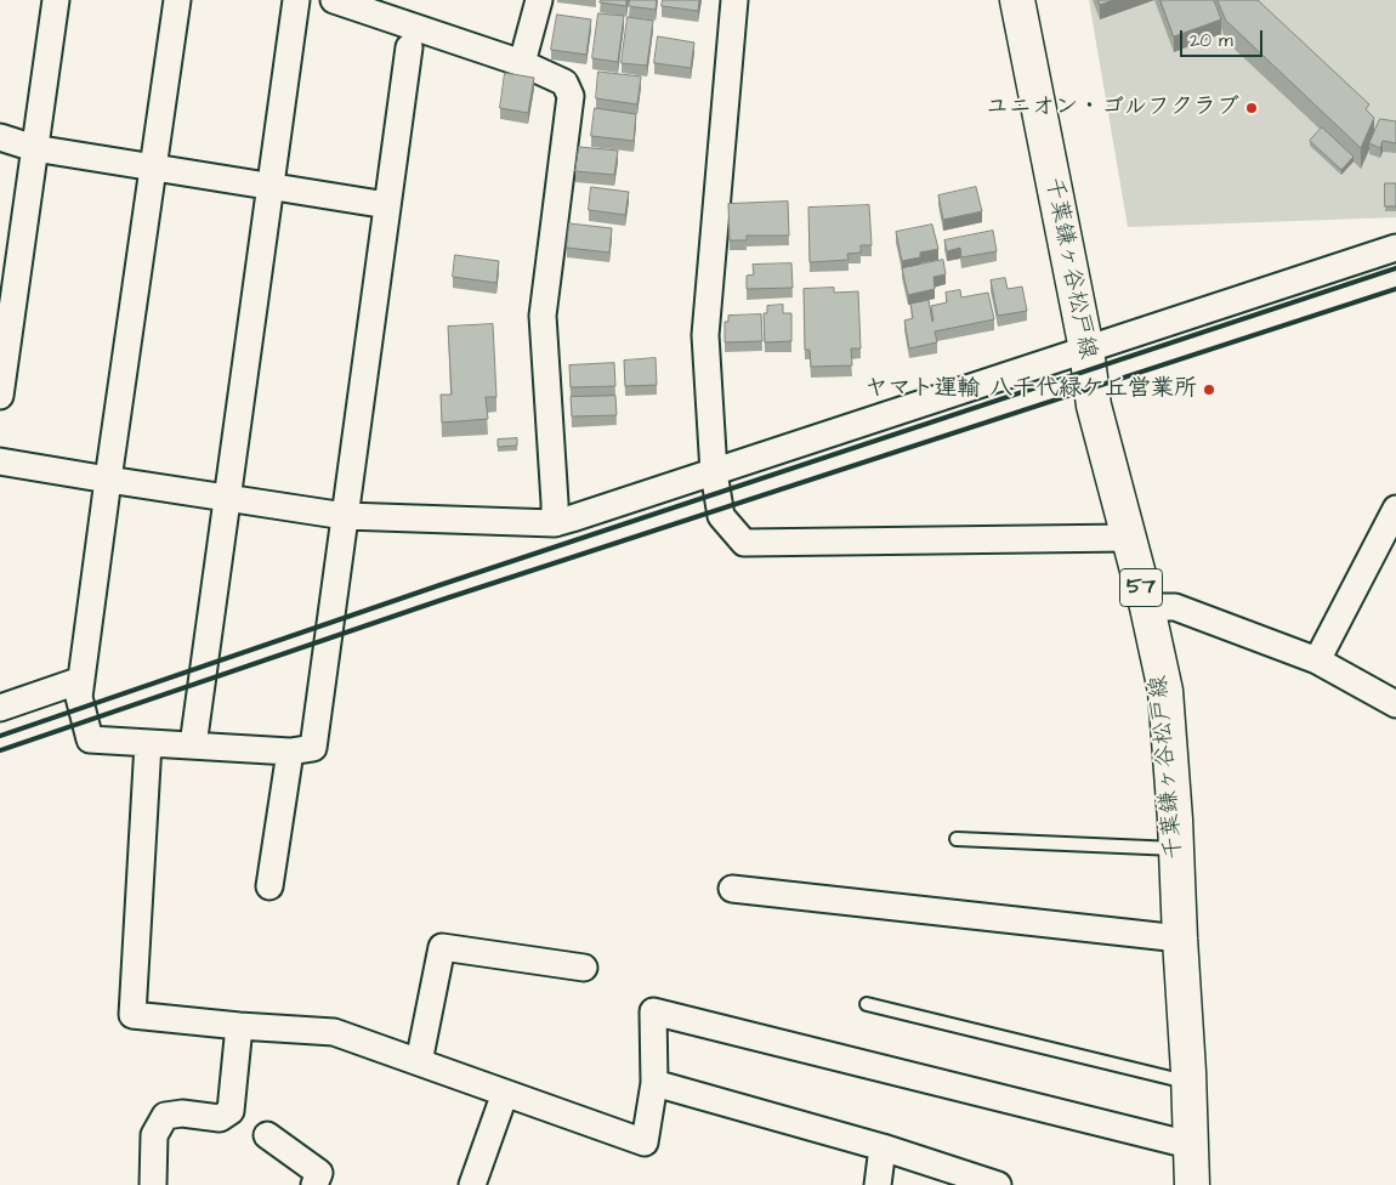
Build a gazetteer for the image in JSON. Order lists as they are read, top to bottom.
{
  "streets": {
    "main road": ["千葉鎌ヶ谷松戸線", "57"]
  },
  "places": ["ユニオン・ゴルフクラブ", "ヤマト運輸 八千代緑ケ丘営業所"],
  "scale_bar": "20 m"
}
